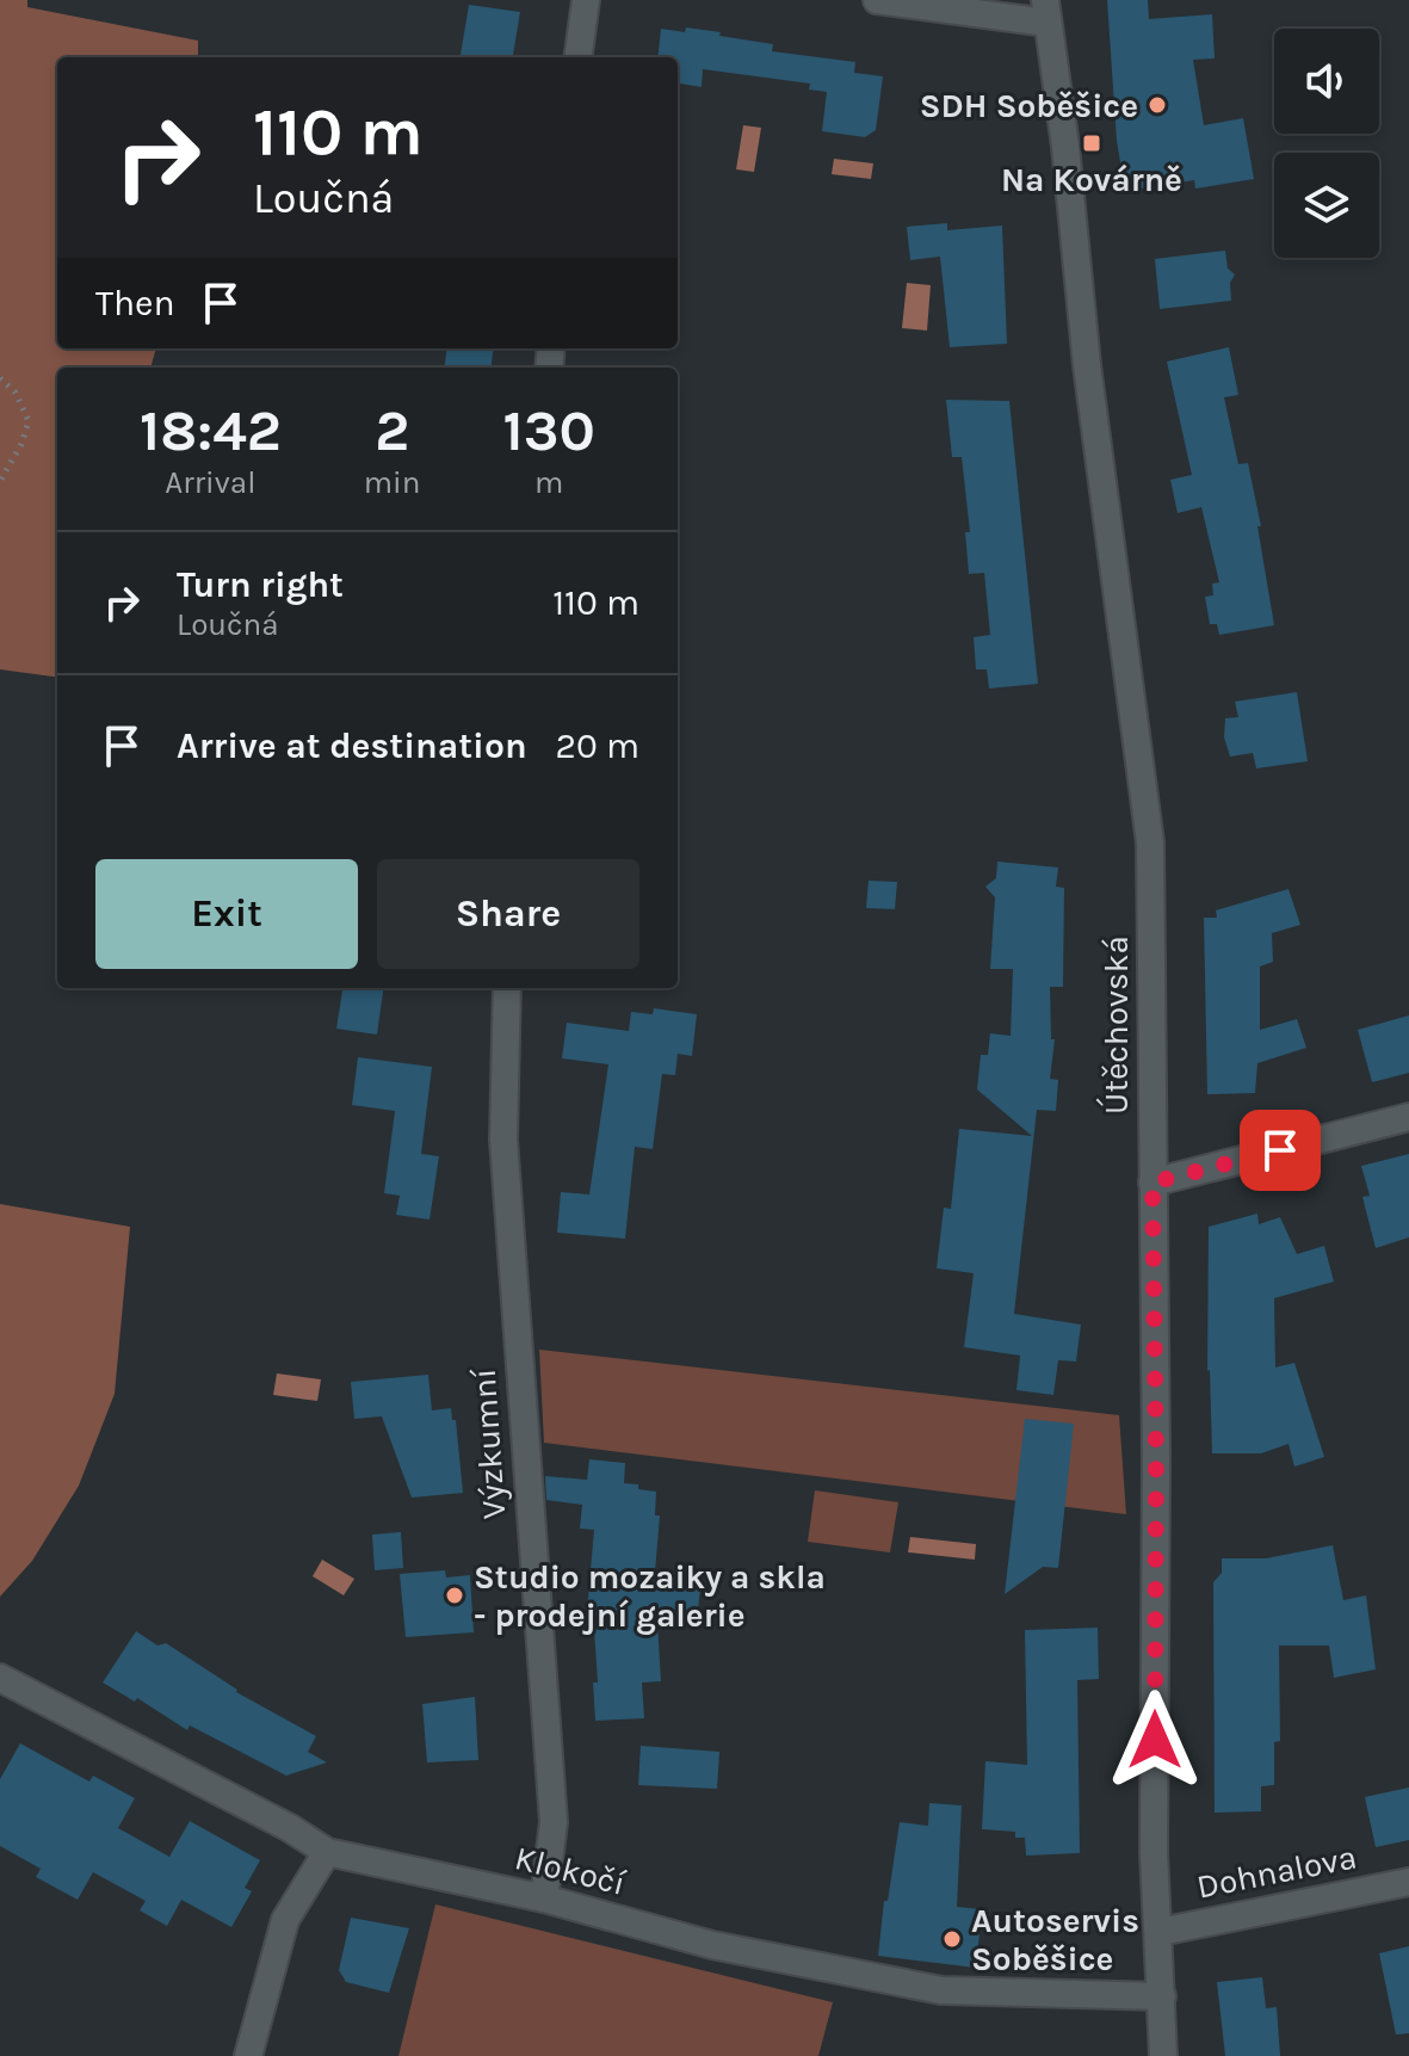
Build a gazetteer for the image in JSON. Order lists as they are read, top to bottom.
{
  "streets": {
    "street": [
      "Útěchovská",
      "Výzkumní",
      "Klokočí",
      "Dohnalova"
    ]
  },
  "crossings": [
    ["Útěchovská", "Klokočí"],
    ["Útěchovská", "Dohnalova"],
    ["Výzkumní", "Klokočí"]
  ],
  "places": {
    "other": ["SDH Soběšice", "Studio mozaiky a skla - prodejní galerie", "Autoservis Soběšice"],
    "transit": ["Na Kovárně"]
  },
  "page": {
    "turn": ["110 m", "Loučná"],
    "then": "Then",
    "eta": [
      "18:42",
      "Arrival",
      "2",
      "min",
      "130",
      "m"
    ],
    "list": [
      {
        "name": "Turn right",
        "note": "Loučná",
        "value": "110 m"
      },
      {
        "name": "Arrive at destination",
        "value": "20 m"
      }
    ],
    "buttons": ["Exit", "Share"]
  }
}
